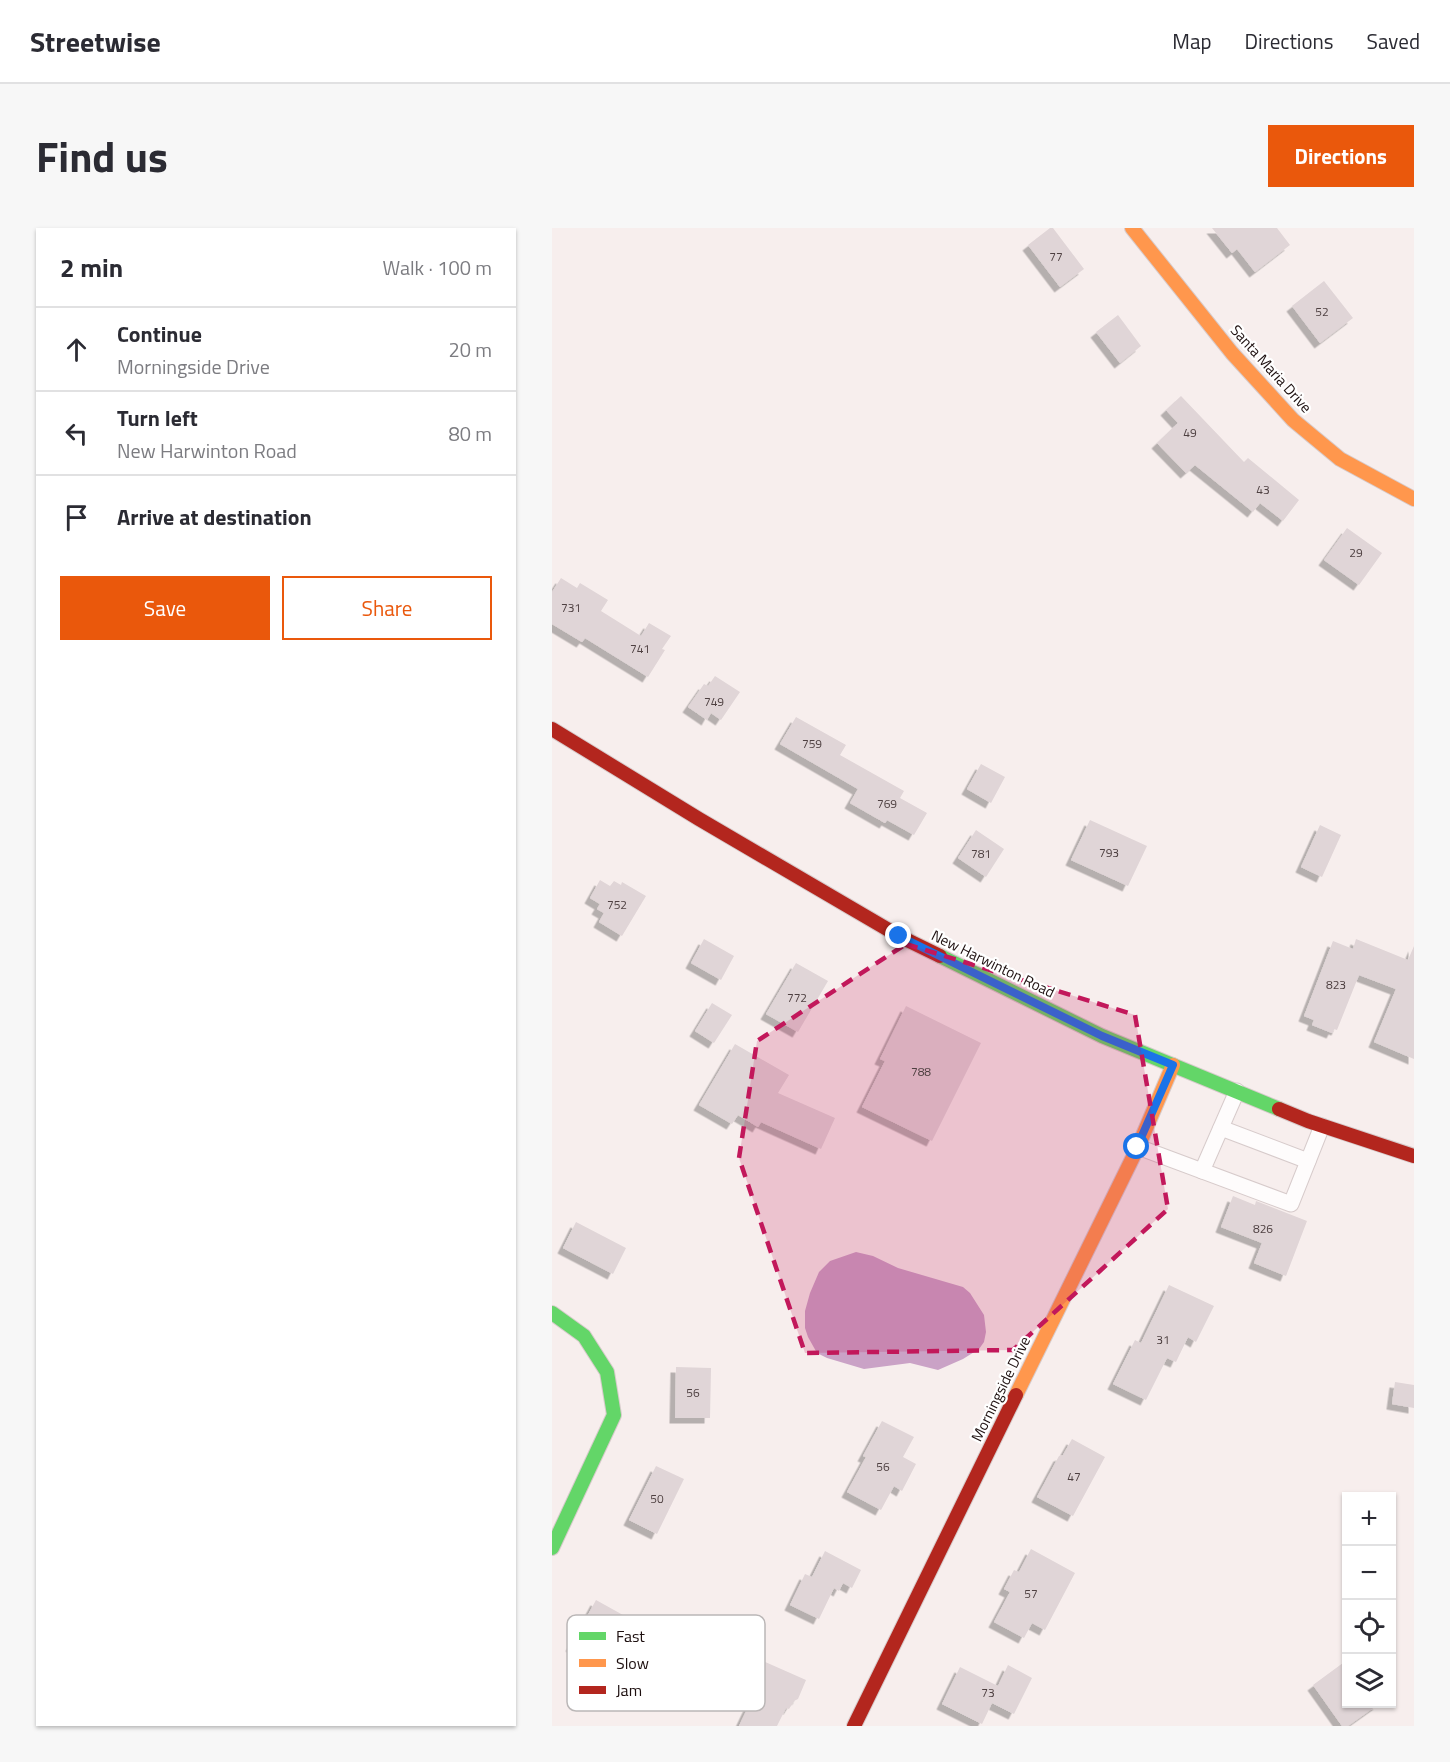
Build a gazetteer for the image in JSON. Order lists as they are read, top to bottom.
{
  "streets": {
    "street": ["Santa Maria Drive", "New Harwinton Road", "Morningside Drive"]
  },
  "crossings": [
    ["New Harwinton Road", "Morningside Drive"]
  ],
  "house_numbers": [
    "77",
    "52",
    "49",
    "43",
    "29",
    "731",
    "741",
    "749",
    "759",
    "769",
    "793",
    "781",
    "752",
    "823",
    "772",
    "788",
    "826",
    "31",
    "56",
    "56",
    "47",
    "50",
    "57",
    "73"
  ],
  "legend": ["Fast", "Slow", "Jam"],
  "page": {
    "header": "Streetwise",
    "nav": ["Map", "Directions", "Saved"],
    "title": "Find us",
    "buttons": [
      "Directions",
      ["Save", "Share"]
    ],
    "heading": ["2 min", "Walk · 100 m"],
    "list": [
      ["Continue", "Morningside Drive", "20 m"],
      ["Turn left", "New Harwinton Road", "80 m"],
      "Arrive at destination"
    ],
    "map_buttons": ["+", "−"]
  }
}
